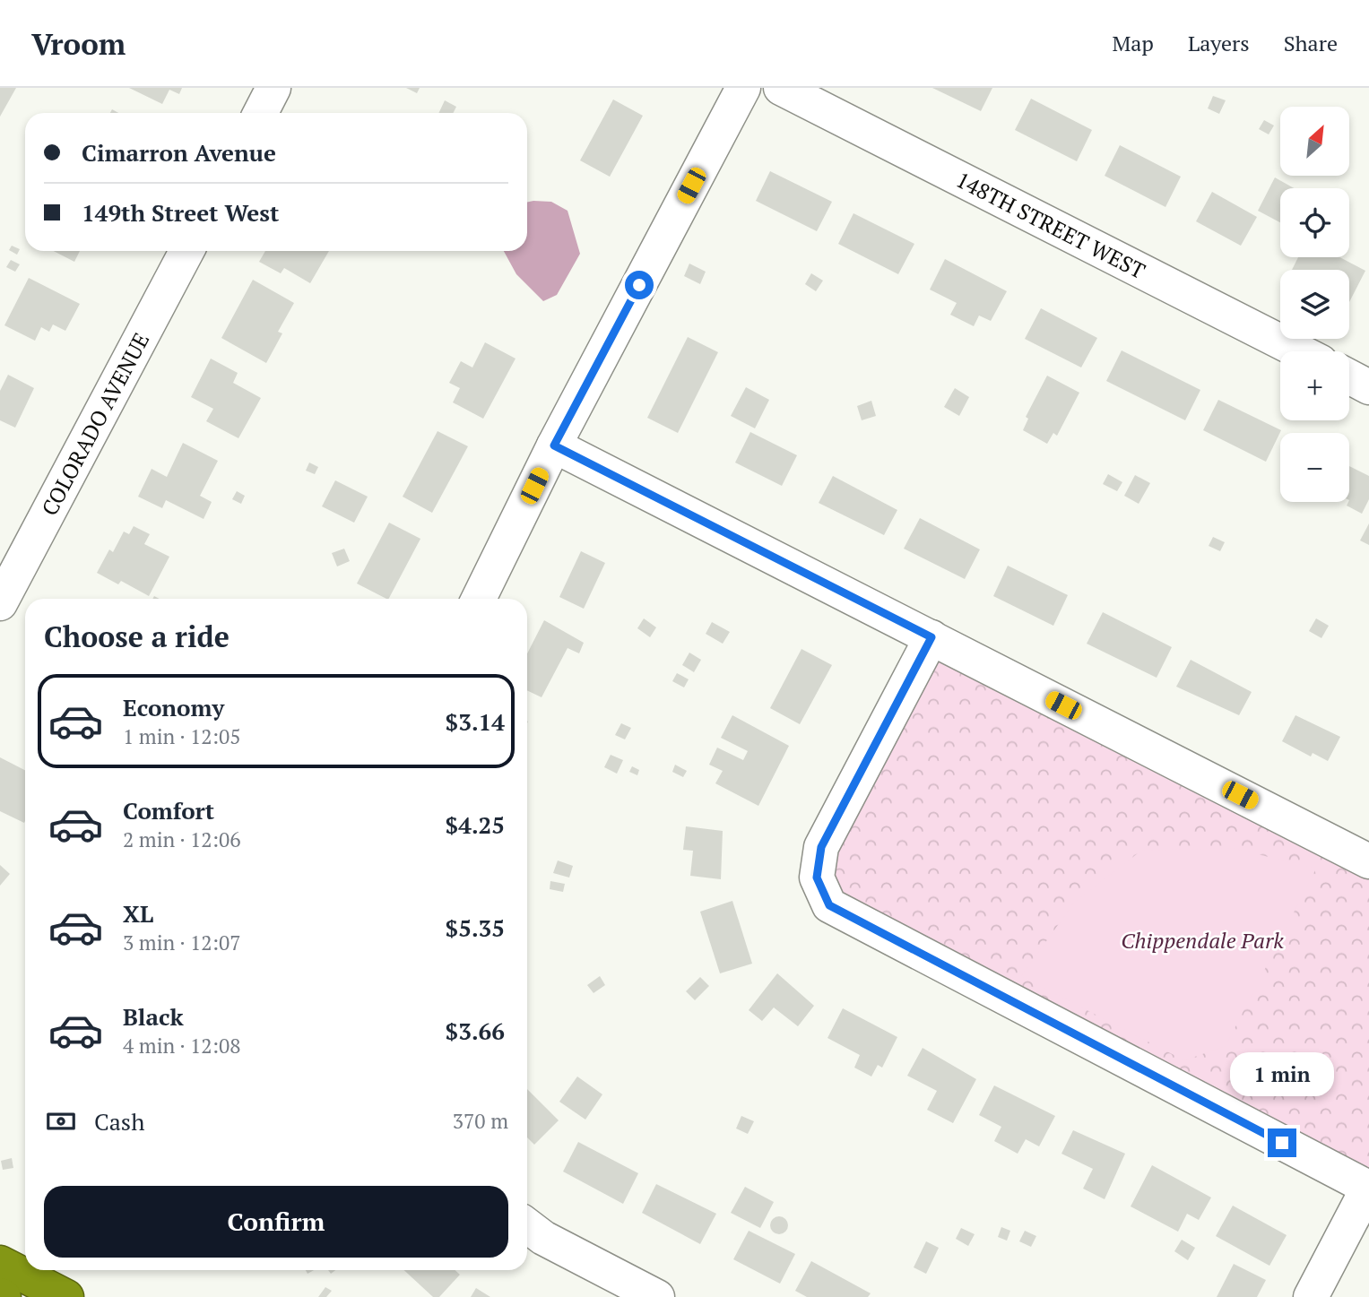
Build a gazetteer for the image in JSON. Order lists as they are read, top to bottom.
{
  "streets": {
    "street": ["148TH STREET WEST", "COLORADO AVENUE"]
  },
  "parks": ["Chippendale Park"],
  "north": "top right",
  "page": {
    "header": "Vroom",
    "nav": ["Map", "Layers", "Share"],
    "map_buttons": ["+", "−"],
    "banner": ["Cimarron Avenue", "149th Street West"],
    "heading": "Choose a ride",
    "list": [
      {
        "name": "Economy",
        "note": "1 min · 12:05",
        "value": "$3.14"
      },
      {
        "name": "Comfort",
        "note": "2 min · 12:06",
        "value": "$4.25"
      },
      {
        "name": "XL",
        "note": "3 min · 12:07",
        "value": "$5.35"
      },
      {
        "name": "Black",
        "note": "4 min · 12:08",
        "value": "$3.66"
      }
    ],
    "bubble": "1 min",
    "pay": ["Cash", "370 m"],
    "buttons": "Confirm"
  }
}
